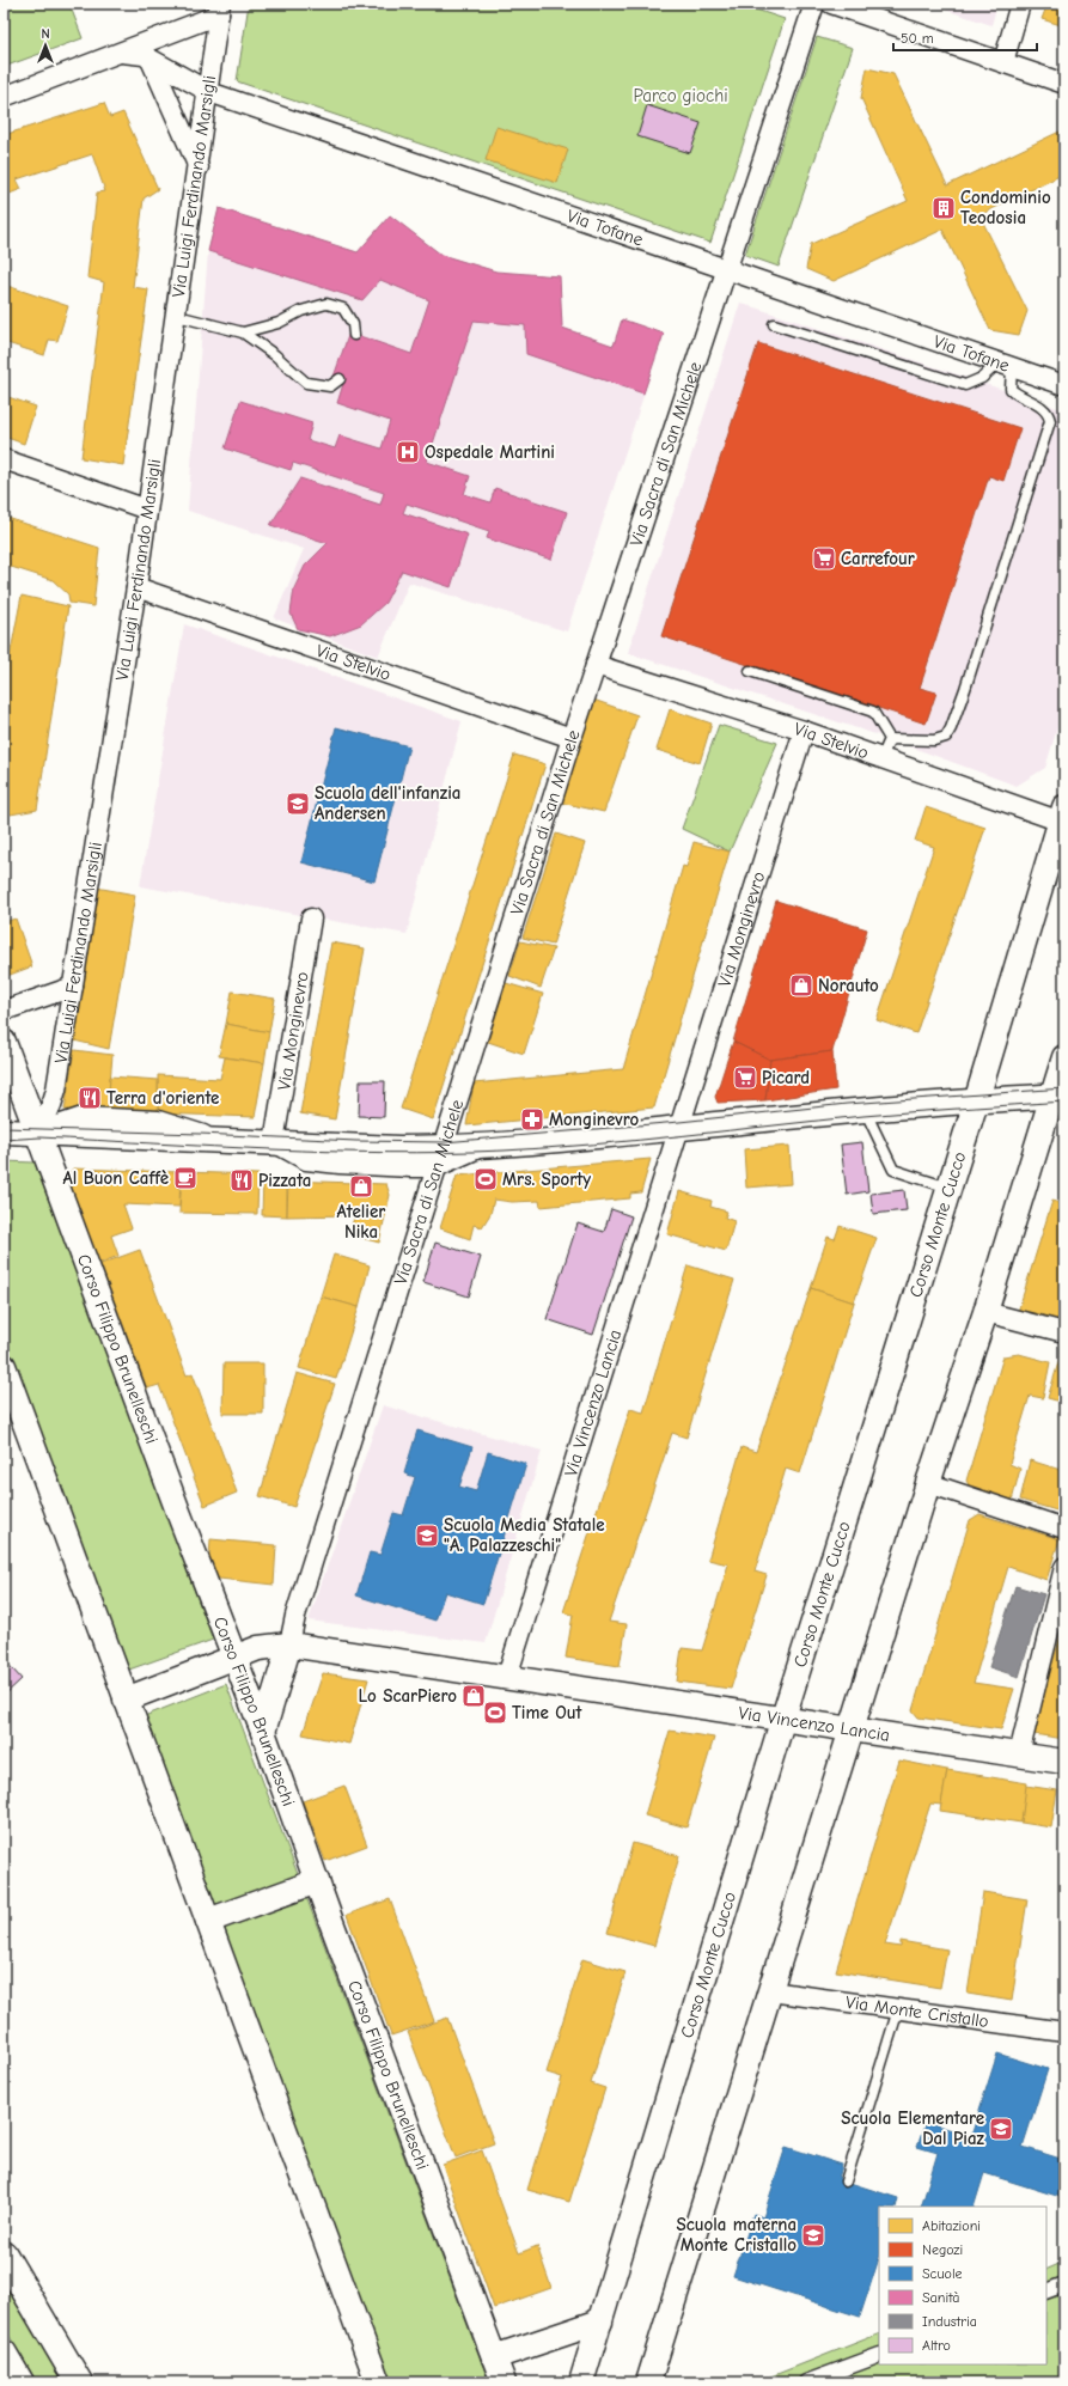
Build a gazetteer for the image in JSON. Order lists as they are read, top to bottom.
{
  "streets": {
    "street": [
      "Via Luigi Ferdinando Marsigli",
      "Via Tofane",
      "Via Sacra di San Michele",
      "Via Stelvio",
      "Via Monginevro",
      "Corso Monte Cucco",
      "Corso Filippo Brunelleschi",
      "Via Vincenzo Lancia",
      "Via Monte Cristallo"
    ]
  },
  "crossings": [
    ["Via Luigi Ferdinando Marsigli", "Via Tofane"],
    ["Via Luigi Ferdinando Marsigli", "Via Stelvio"],
    ["Via Luigi Ferdinando Marsigli", "Corso Filippo Brunelleschi"],
    ["Via Tofane", "Via Sacra di San Michele"],
    ["Via Sacra di San Michele", "Via Stelvio"],
    ["Via Sacra di San Michele", "Via Vincenzo Lancia"],
    ["Via Stelvio", "Via Monginevro"],
    ["Via Stelvio", "Corso Monte Cucco"],
    ["Via Monginevro", "Via Vincenzo Lancia"],
    ["Corso Monte Cucco", "Via Vincenzo Lancia"],
    ["Corso Filippo Brunelleschi", "Via Vincenzo Lancia"]
  ],
  "parks": ["Parco giochi"],
  "places": {
    "building": ["Condominio Teodosia"],
    "hospital": ["Ospedale Martini"],
    "supermarket": ["Carrefour", "Picard"],
    "school or university": [
      "Scuola dell'infanzia Andersen",
      "Scuola Media Statale \"A. Palazzeschi\"",
      "Scuola Elementare Dal Piaz",
      "Scuola materna Monte Cristallo"
    ],
    "shop": ["Norauto", "Atelier Nika", "Lo ScarPiero"],
    "restaurant": ["Terra d'oriente", "Pizzata"],
    "pharmacy": ["Monginevro"],
    "cafe": ["Al Buon Caffè"],
    "sports": ["Mrs. Sporty", "Time Out"]
  },
  "legend": [
    "Abitazioni",
    "Negozi",
    "Scuole",
    "Sanità",
    "Industria",
    "Altro"
  ],
  "scale_bar": "50 m",
  "north": "top"
}
